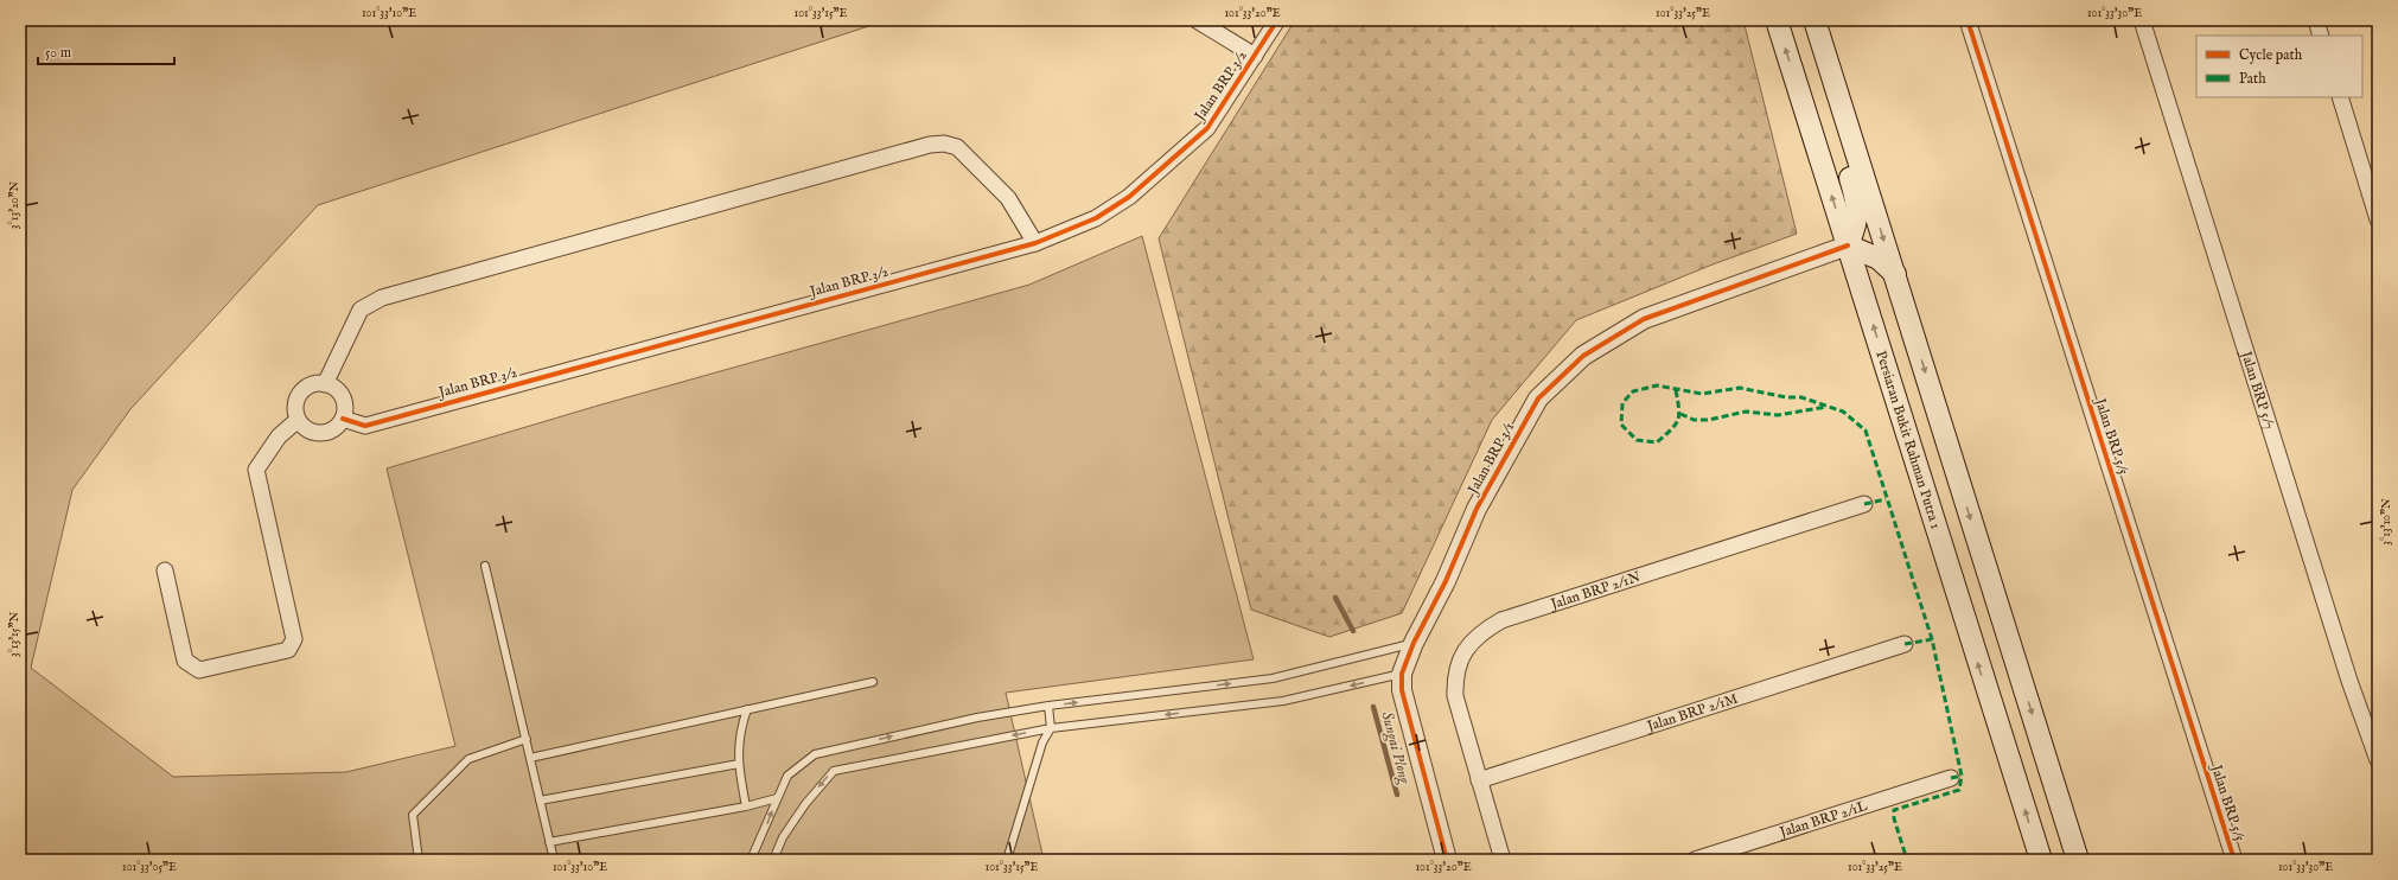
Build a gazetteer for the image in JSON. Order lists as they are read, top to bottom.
{
  "streets": {
    "main road": ["Persiaran Bukit Rahman Putra 1"],
    "street": [
      "Jalan BRP 3/2",
      "Jalan BRP 5/7",
      "Jalan BRP 5/5",
      "Jalan BRP 3/1",
      "Jalan BRP 2/1N",
      "Jalan BRP 2/1M",
      "Jalan BRP 2/1L"
    ]
  },
  "crossings": [
    ["Persiaran Bukit Rahman Putra 1", "Jalan BRP 3/1"],
    ["Jalan BRP 2/1N", "Jalan BRP 2/1M"]
  ],
  "water": ["Sungai Plong"],
  "legend": ["Cycle path", "Path"],
  "scale_bar": "50 m",
  "coordinates": [
    "101°33'10\"E",
    "101°33'15\"E",
    "101°33'20\"E",
    "101°33'25\"E",
    "101°33'30\"E",
    "3°13'20\"N",
    "3°13'10\"N",
    "3°13'15\"N",
    "101°33'05\"E"
  ]
}
